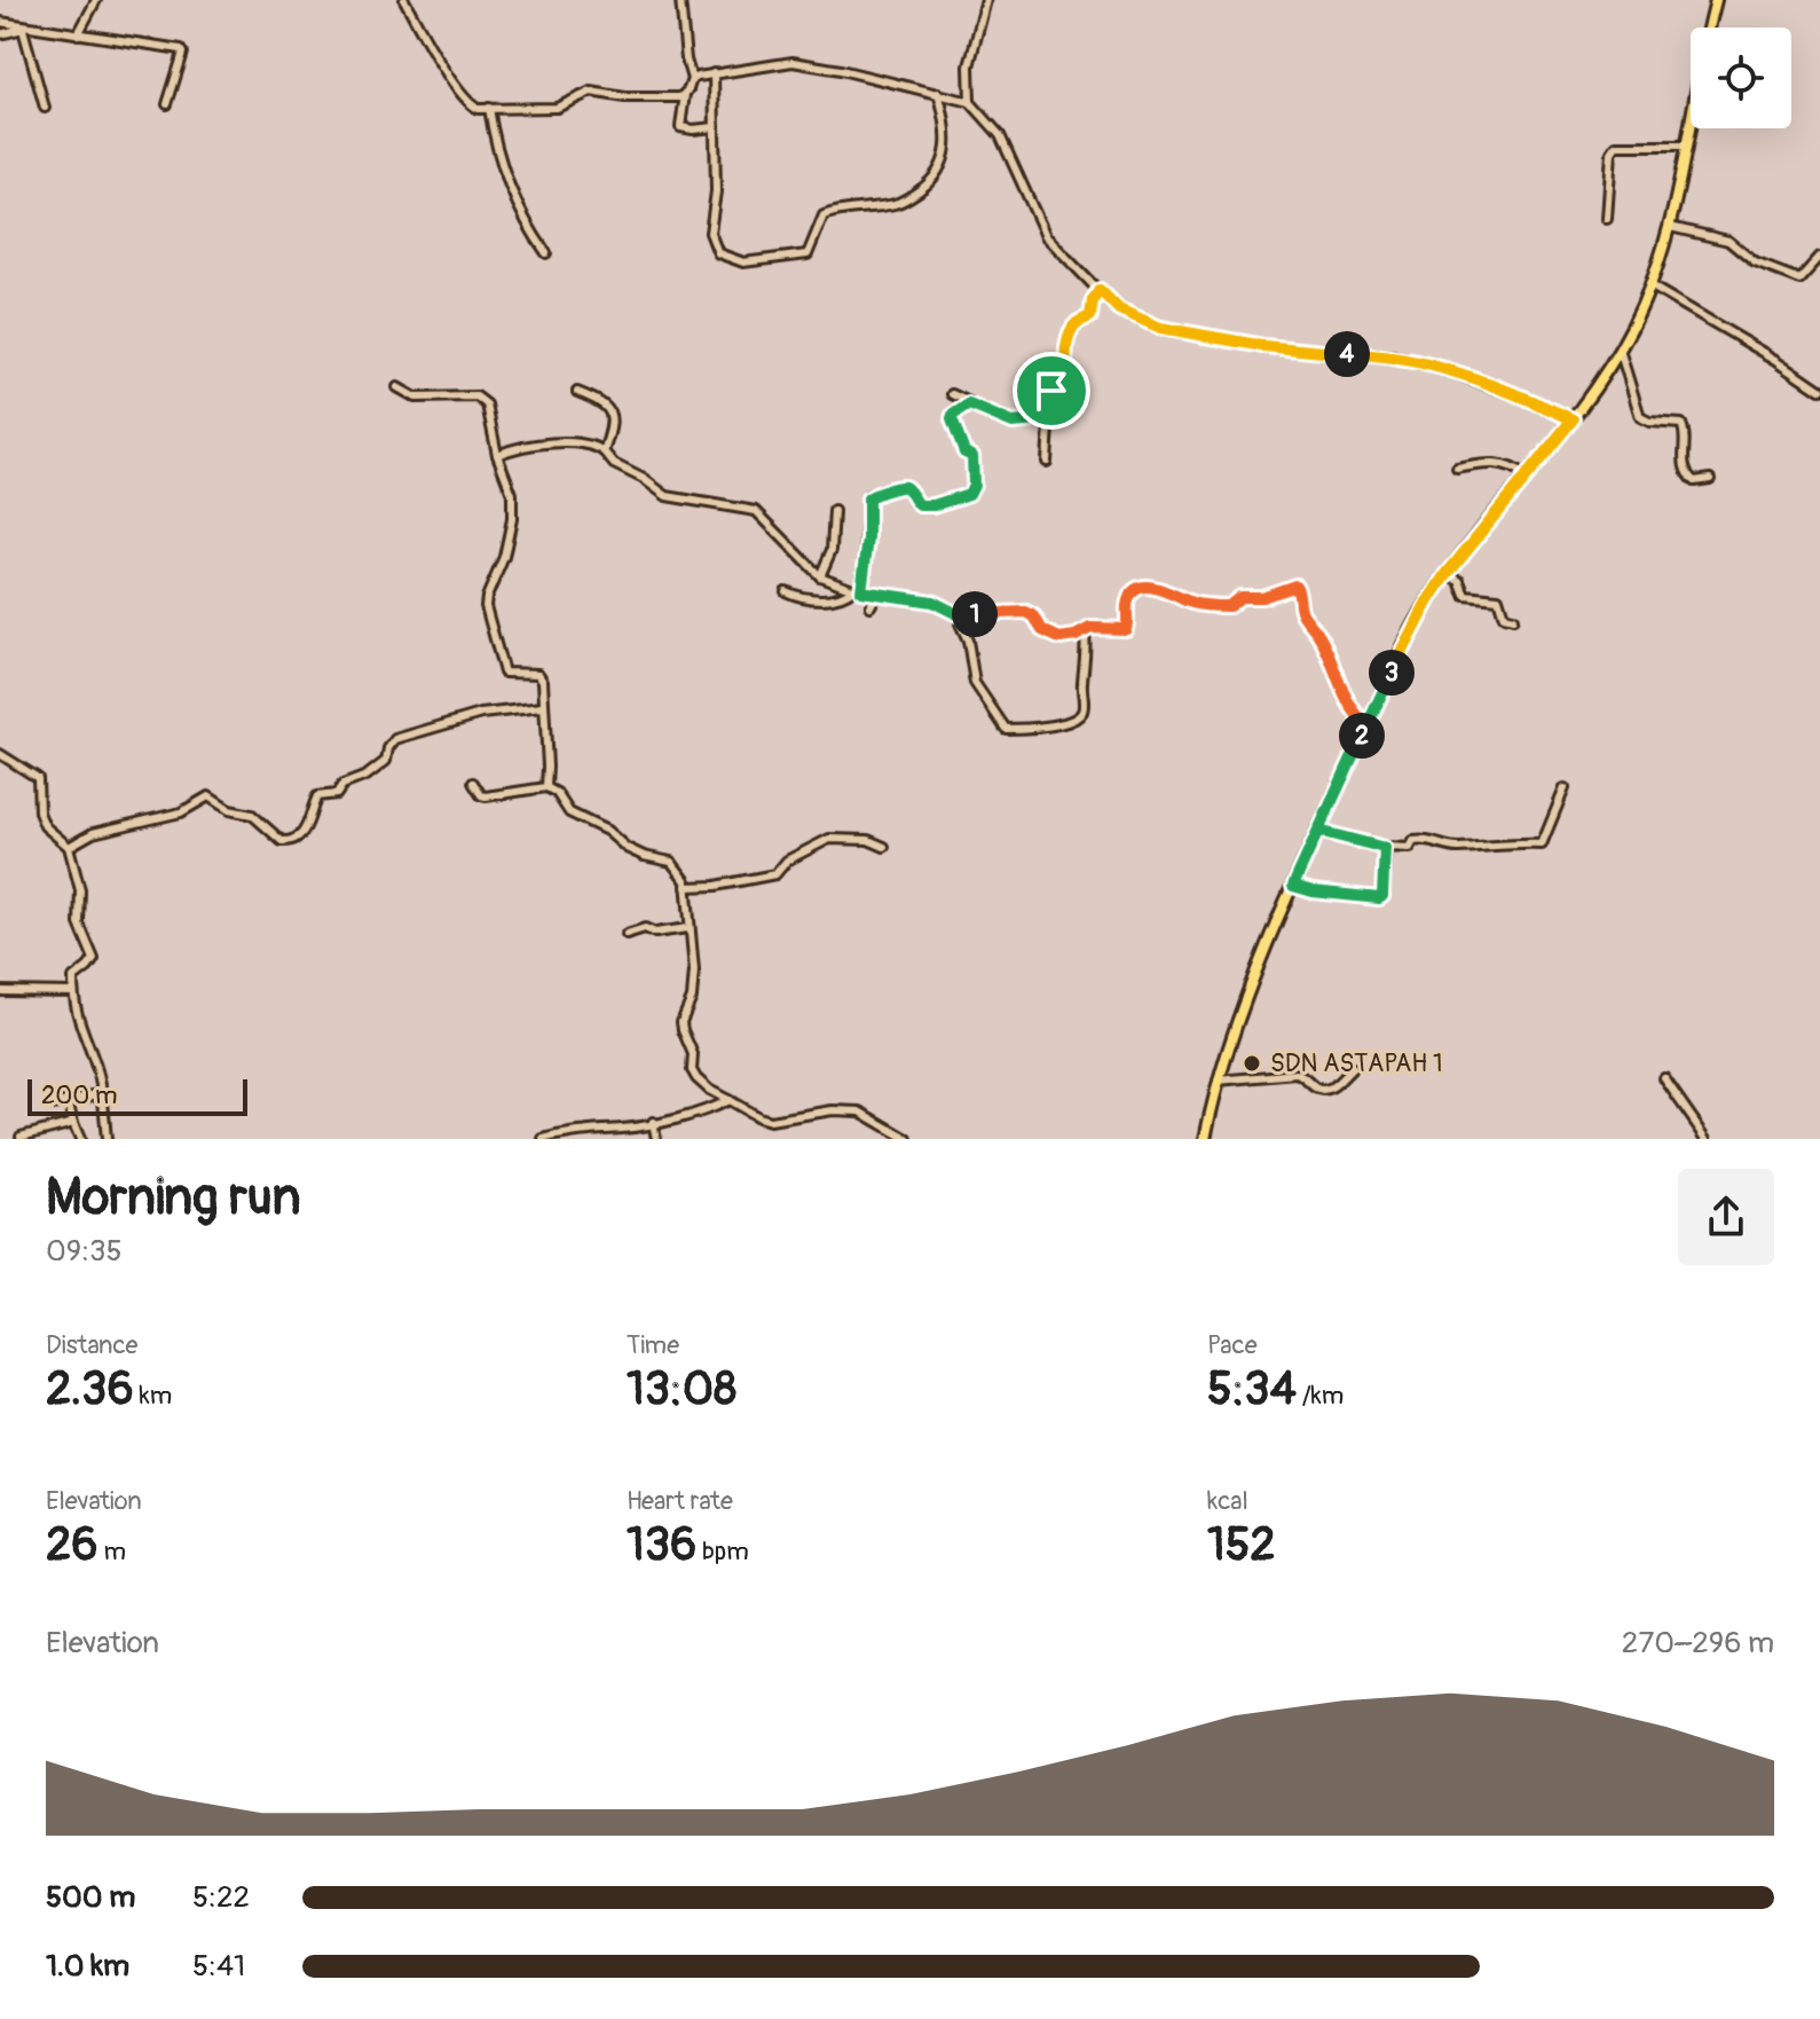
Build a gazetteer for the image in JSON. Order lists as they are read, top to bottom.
{
  "places": ["SDN ASTAPAH 1"],
  "scale_bar": "200 m",
  "page": {
    "pins": [
      "4",
      "1",
      "3",
      "2"
    ],
    "scale": "200 m",
    "heading": ["Morning run", "09:35"],
    "stats": [
      ["Distance", "2.36 km"],
      ["Time", "13:08"],
      ["Pace", "5:34 /km"],
      ["Elevation", "26 m"],
      ["Heart rate", "136 bpm"],
      ["kcal", "152"]
    ],
    "chart": ["Elevation", "270–296 m"],
    "list": [
      {
        "name": "500 m",
        "note": "5:22"
      },
      {
        "name": "1.0 km",
        "note": "5:41"
      }
    ]
  }
}
